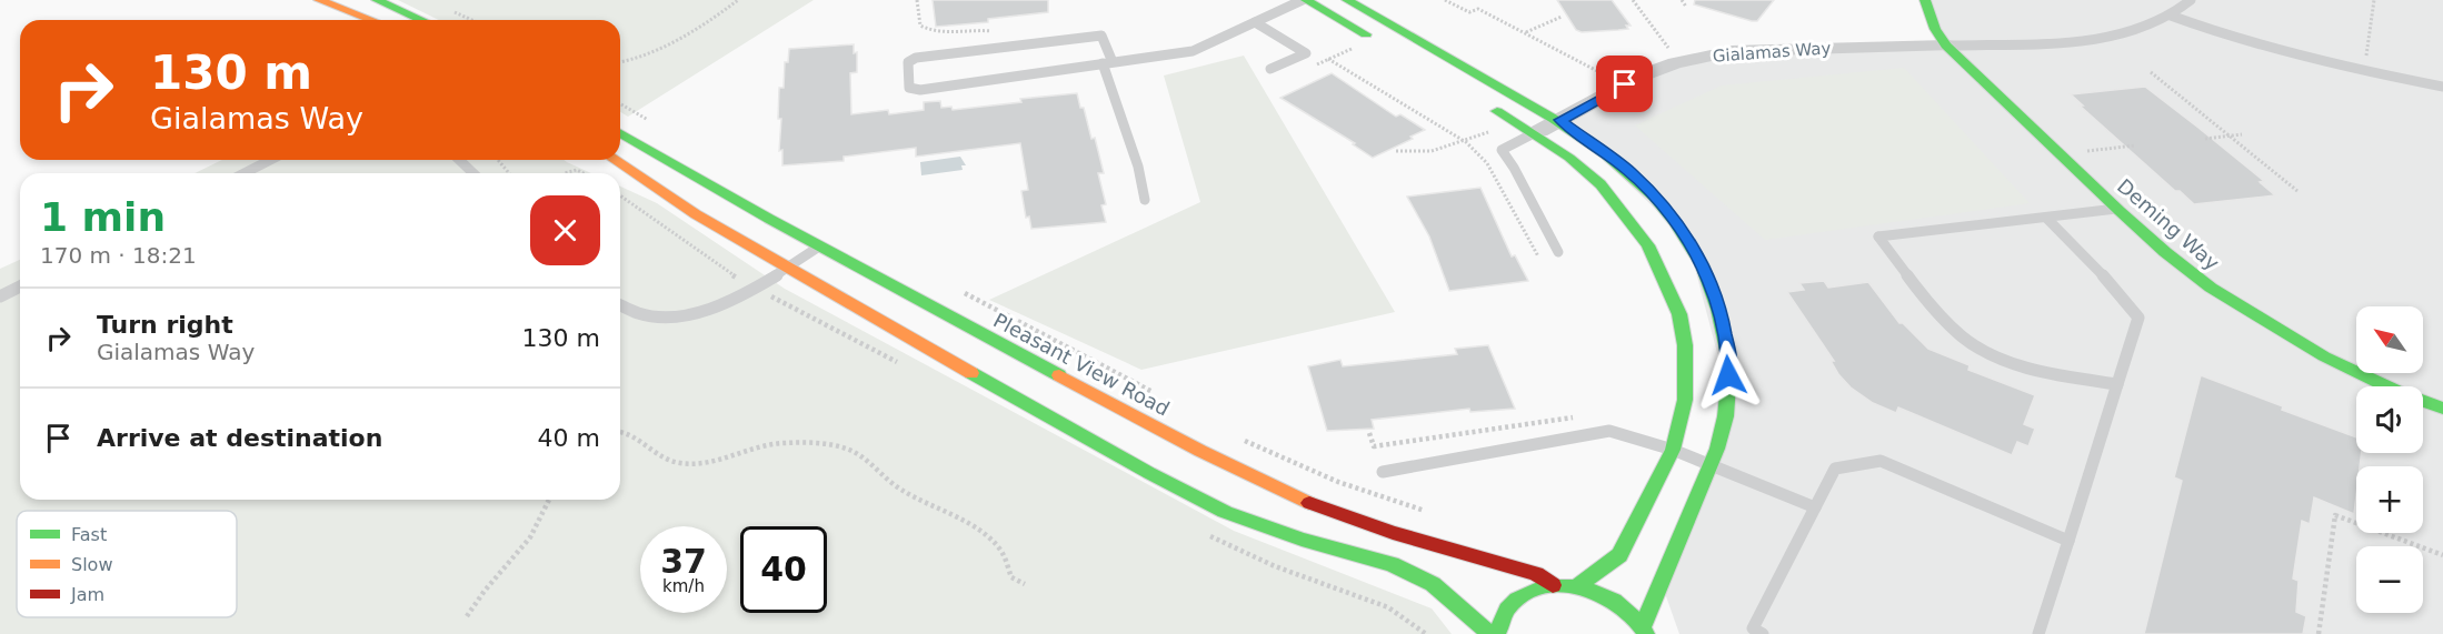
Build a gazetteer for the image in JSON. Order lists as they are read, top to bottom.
{
  "streets": {
    "street": ["Gialamas Way", "Deming Way", "Pleasant View Road"]
  },
  "crossings": [
    ["Gialamas Way", "Deming Way"]
  ],
  "legend": ["Fast", "Slow", "Jam"],
  "north": "top left",
  "page": {
    "turn": ["130 m", "Gialamas Way"],
    "heading": ["1 min", "170 m · 18:21"],
    "list": [
      {
        "name": "Turn right",
        "note": "Gialamas Way",
        "value": "130 m"
      },
      {
        "name": "Arrive at destination",
        "value": "40 m"
      }
    ],
    "map_buttons": ["+", "−"],
    "speed": "37 km/h",
    "limit": "40"
  }
}
